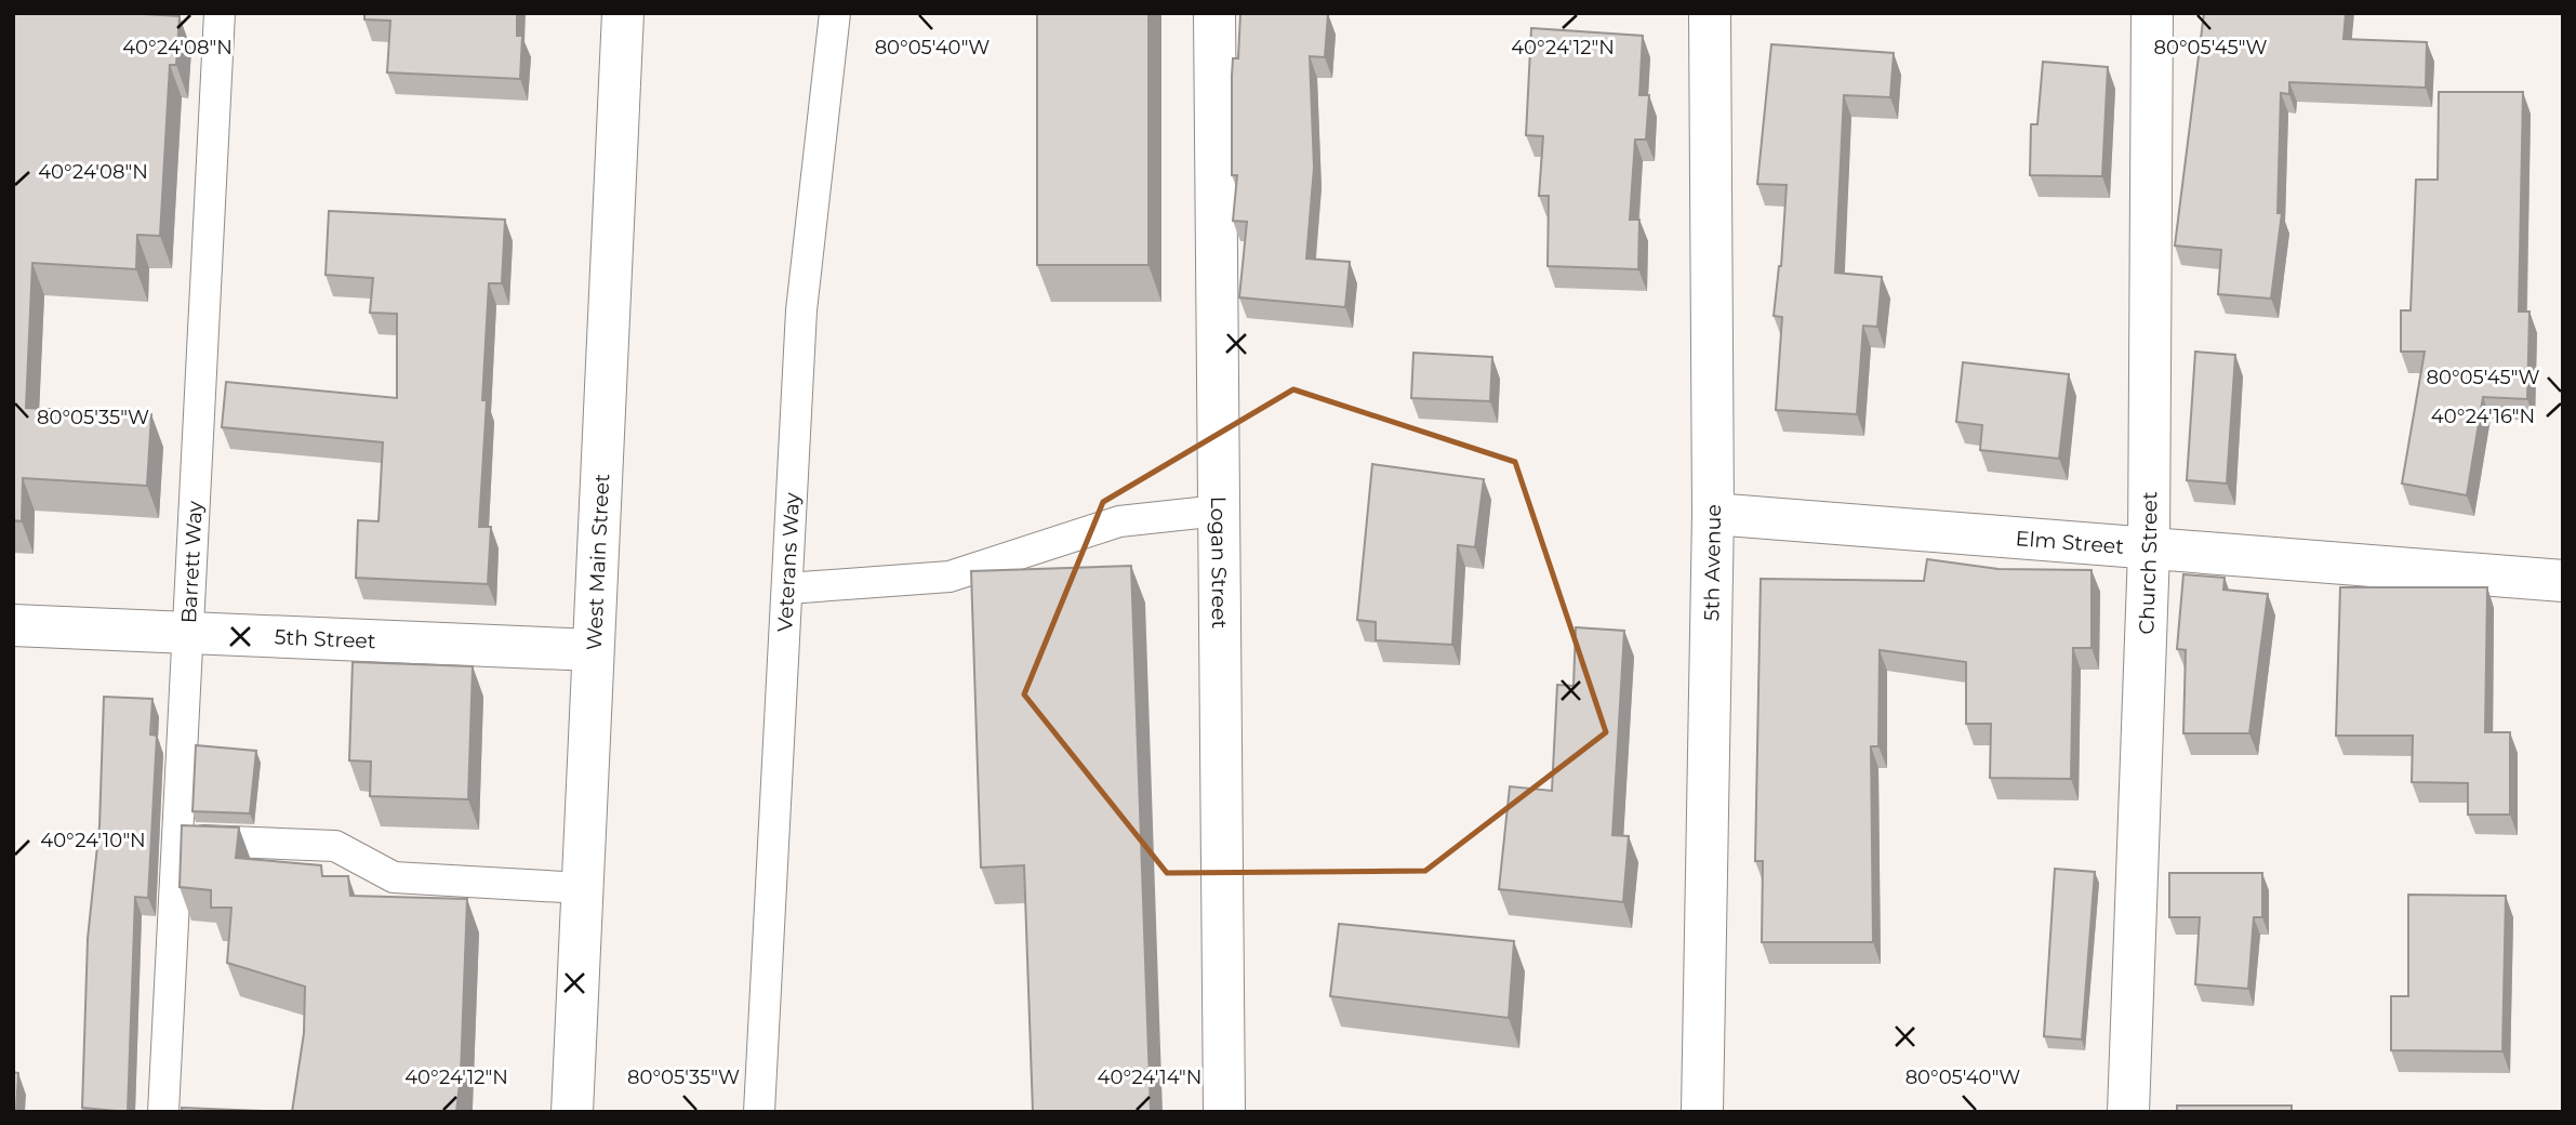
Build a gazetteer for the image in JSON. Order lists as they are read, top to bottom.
{
  "streets": {
    "street": [
      "Elm Street",
      "West Main Street",
      "Logan Street",
      "5th Avenue",
      "Church Street",
      "5th Street"
    ],
    "lane": ["Veterans Way", "Barrett Way"]
  },
  "crossings": [
    ["Elm Street", "5th Avenue"],
    ["Elm Street", "Church Street"],
    ["Barrett Way", "5th Street"],
    ["West Main Street", "5th Street"]
  ],
  "coordinates": [
    "40°24'08\"N",
    "40°24'12\"N",
    "80°05'40\"W",
    "80°05'45\"W",
    "40°24'16\"N",
    "80°05'35\"W",
    "40°24'10\"N",
    "40°24'14\"N"
  ]
}
